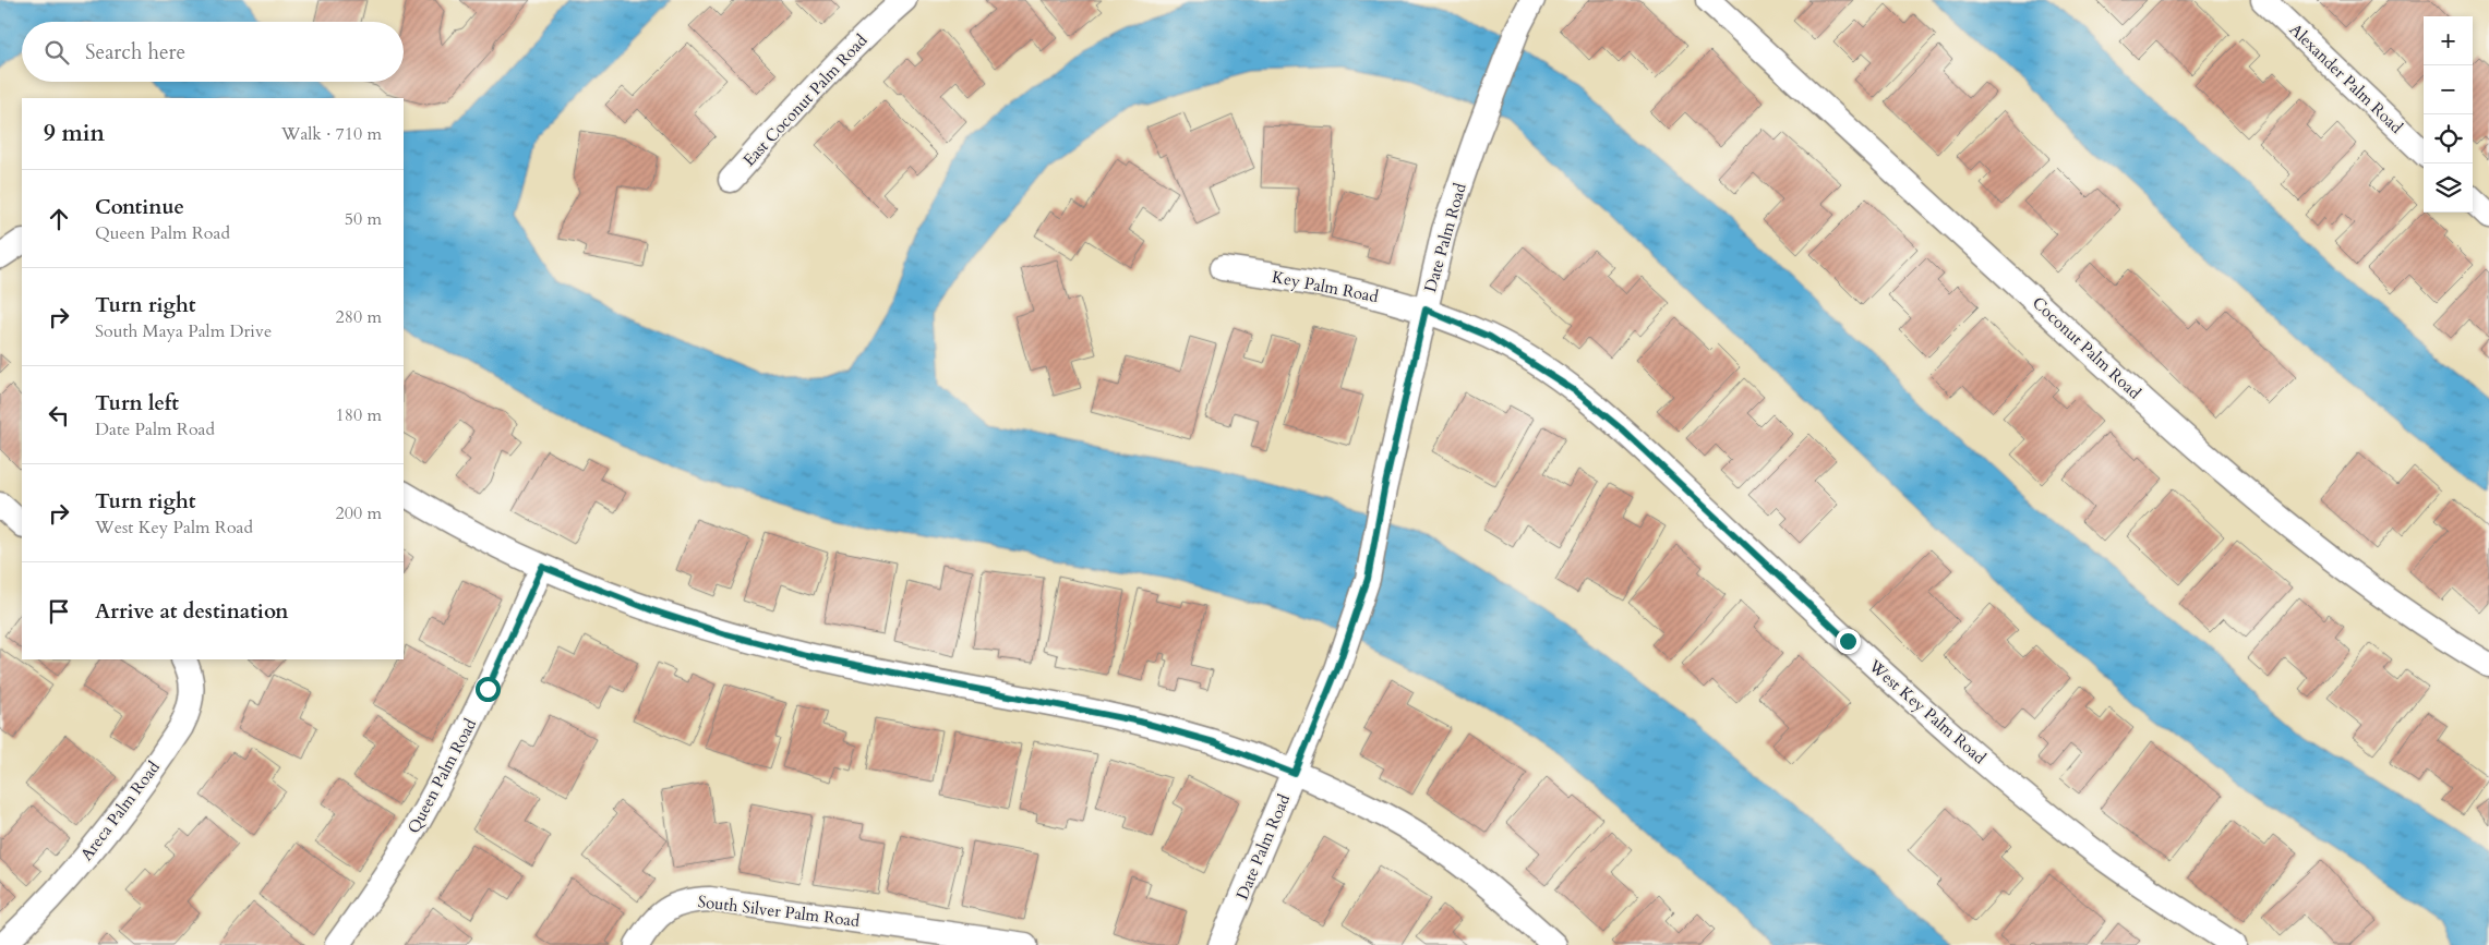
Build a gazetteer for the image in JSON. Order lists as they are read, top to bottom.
{
  "streets": {
    "street": [
      "Alexander Palm Road",
      "East Coconut Palm Road",
      "Date Palm Road",
      "Key Palm Road",
      "Coconut Palm Road",
      "West Key Palm Road",
      "Queen Palm Road",
      "Areca Palm Road",
      "South Silver Palm Road"
    ]
  },
  "crossings": [
    ["Date Palm Road", "Key Palm Road"],
    ["Date Palm Road", "West Key Palm Road"],
    ["Key Palm Road", "West Key Palm Road"]
  ],
  "page": {
    "map_buttons": ["+", "−"],
    "search": "Search here",
    "heading": ["9 min", "Walk · 710 m"],
    "list": [
      ["Continue", "Queen Palm Road", "50 m"],
      ["Turn right", "South Maya Palm Drive", "280 m"],
      ["Turn left", "Date Palm Road", "180 m"],
      ["Turn right", "West Key Palm Road", "200 m"],
      "Arrive at destination"
    ]
  }
}
